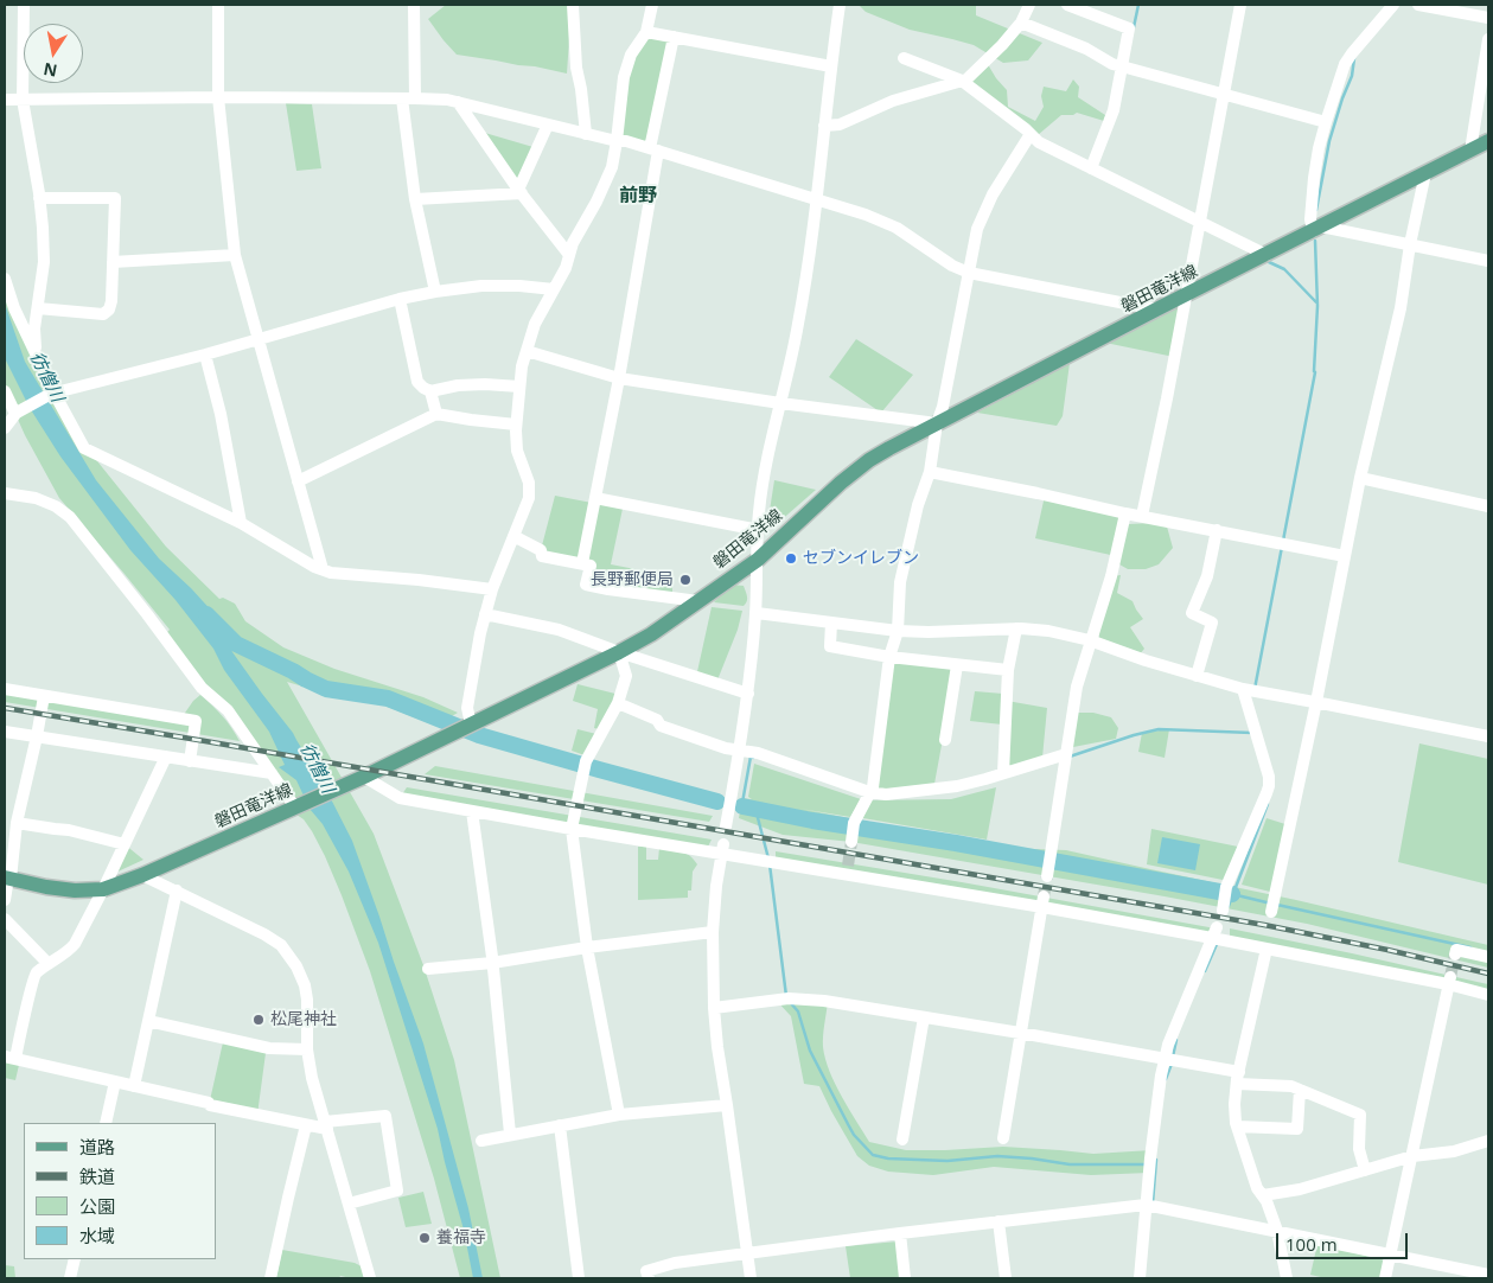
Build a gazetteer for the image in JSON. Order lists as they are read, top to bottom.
{
  "streets": {
    "main road": ["磐田竜洋線"]
  },
  "districts": ["前野"],
  "water": ["彷僧川"],
  "places": [
    "セブンイレブン",
    "長野郵便局",
    "松尾神社",
    "養福寺"
  ],
  "legend": [
    "道路",
    "鉄道",
    "公園",
    "水域"
  ],
  "scale_bar": "100 m",
  "north": "bottom"
}
